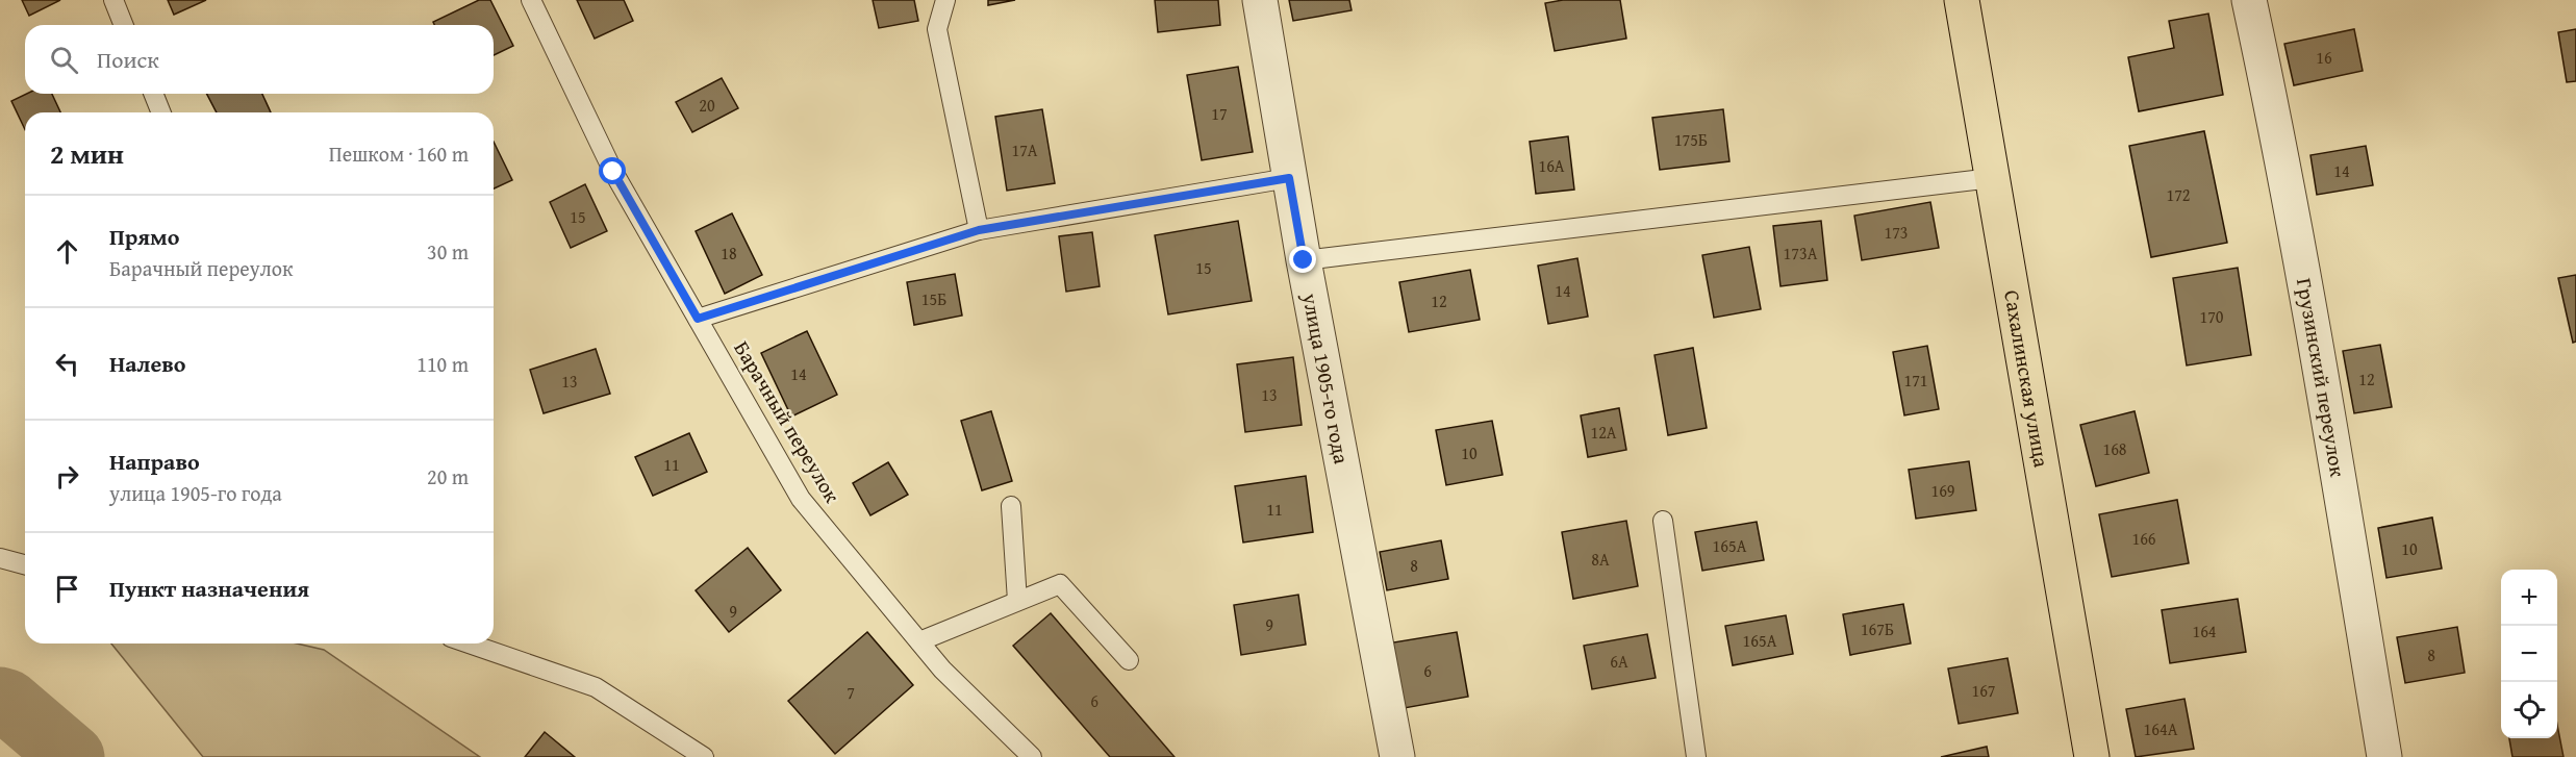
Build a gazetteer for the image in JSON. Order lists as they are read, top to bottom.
{
  "streets": {
    "main road": ["Сахалинская улица"],
    "street": ["Грузинский переулок", "улица 1905-го года"],
    "lane": ["Барачный переулок"]
  },
  "house_numbers": [
    "16",
    "20",
    "17",
    "175Б",
    "17А",
    "16А",
    "14",
    "172",
    "15",
    "173",
    "18",
    "173А",
    "15",
    "14",
    "15Б",
    "12",
    "170",
    "14",
    "12",
    "171",
    "13",
    "13",
    "12А",
    "168",
    "10",
    "11",
    "169",
    "11",
    "166",
    "165А",
    "10",
    "8А",
    "8",
    "9",
    "9",
    "167Б",
    "164",
    "165А",
    "8",
    "6А",
    "6",
    "167",
    "7",
    "6",
    "164А"
  ],
  "page": {
    "search": "Поиск",
    "heading": ["2 мин", "Пешком · 160 m"],
    "list": [
      ["Прямо", "Барачный переулок", "30 m"],
      ["Налево", "110 m"],
      ["Направо", "улица 1905-го года", "20 m"],
      "Пункт назначения"
    ],
    "map_buttons": ["+", "−"]
  }
}
